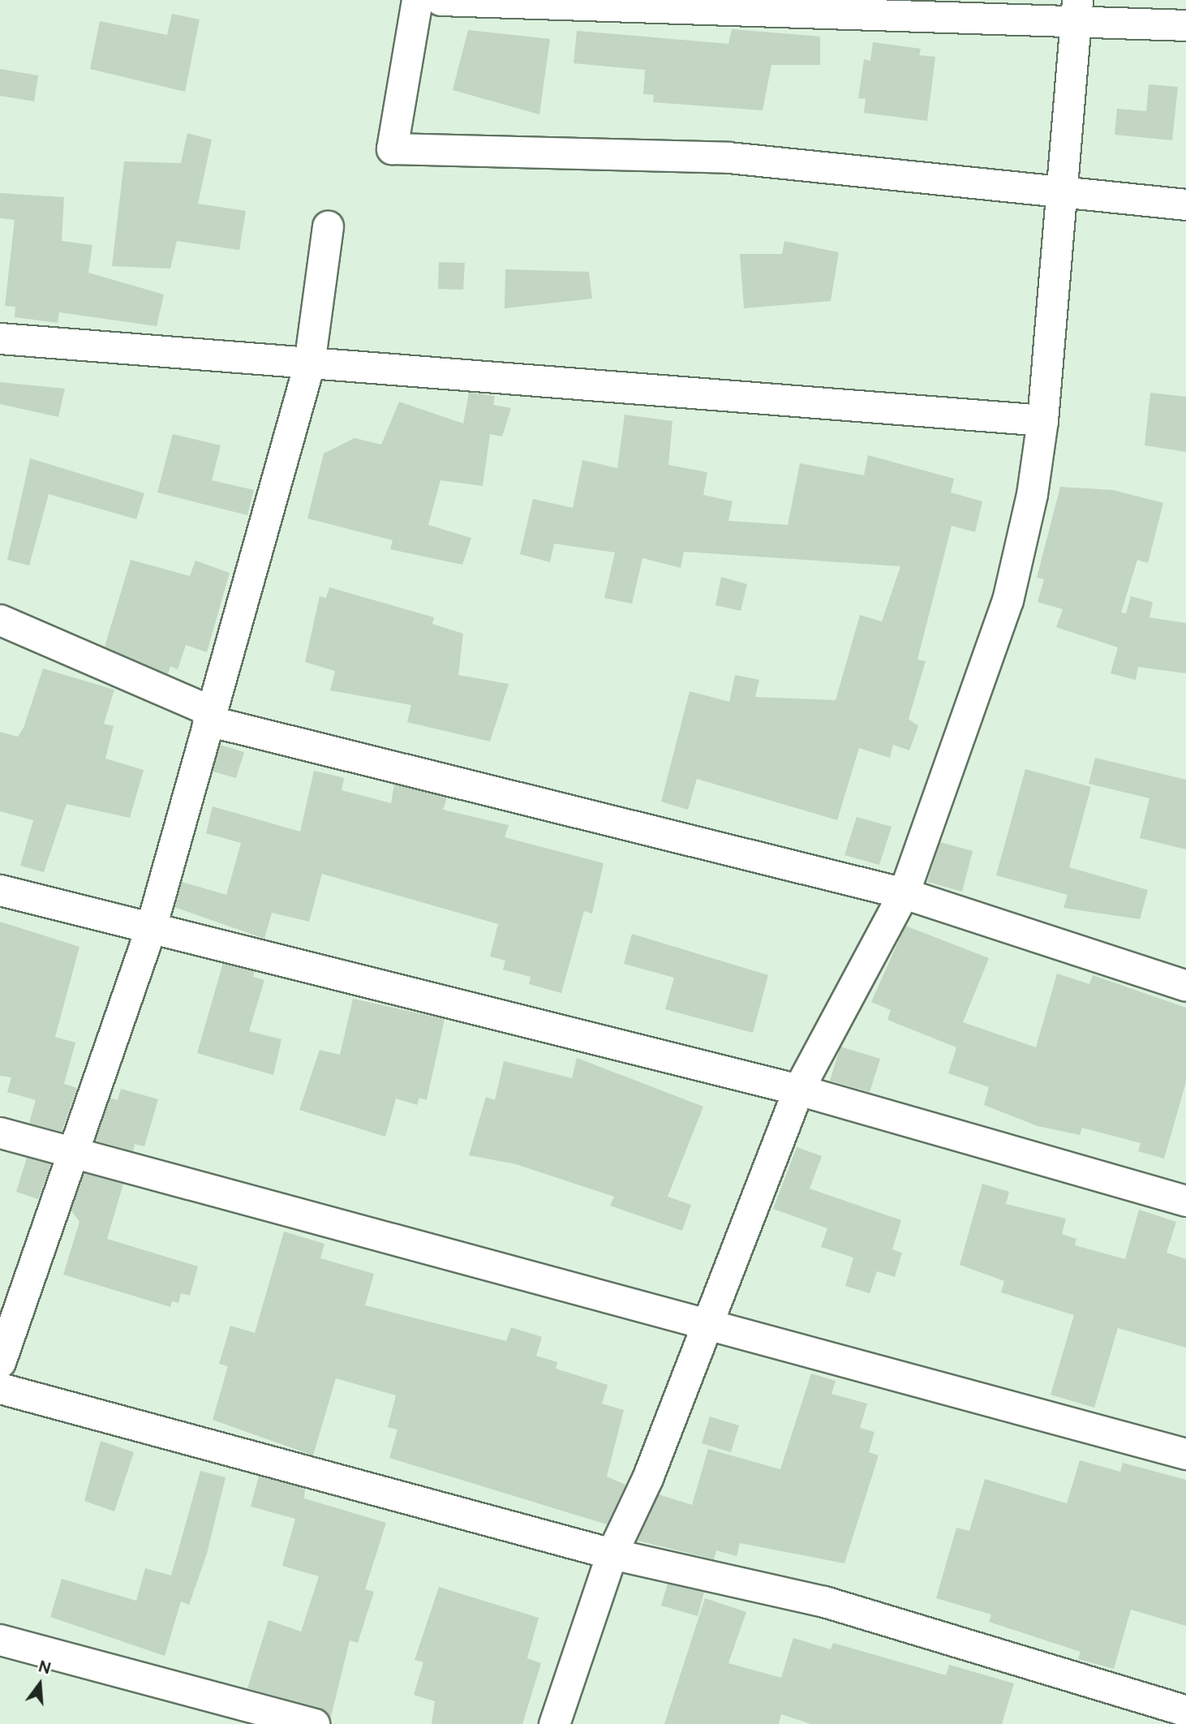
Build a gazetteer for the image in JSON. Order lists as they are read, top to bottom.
{
  "north": "top"
}
